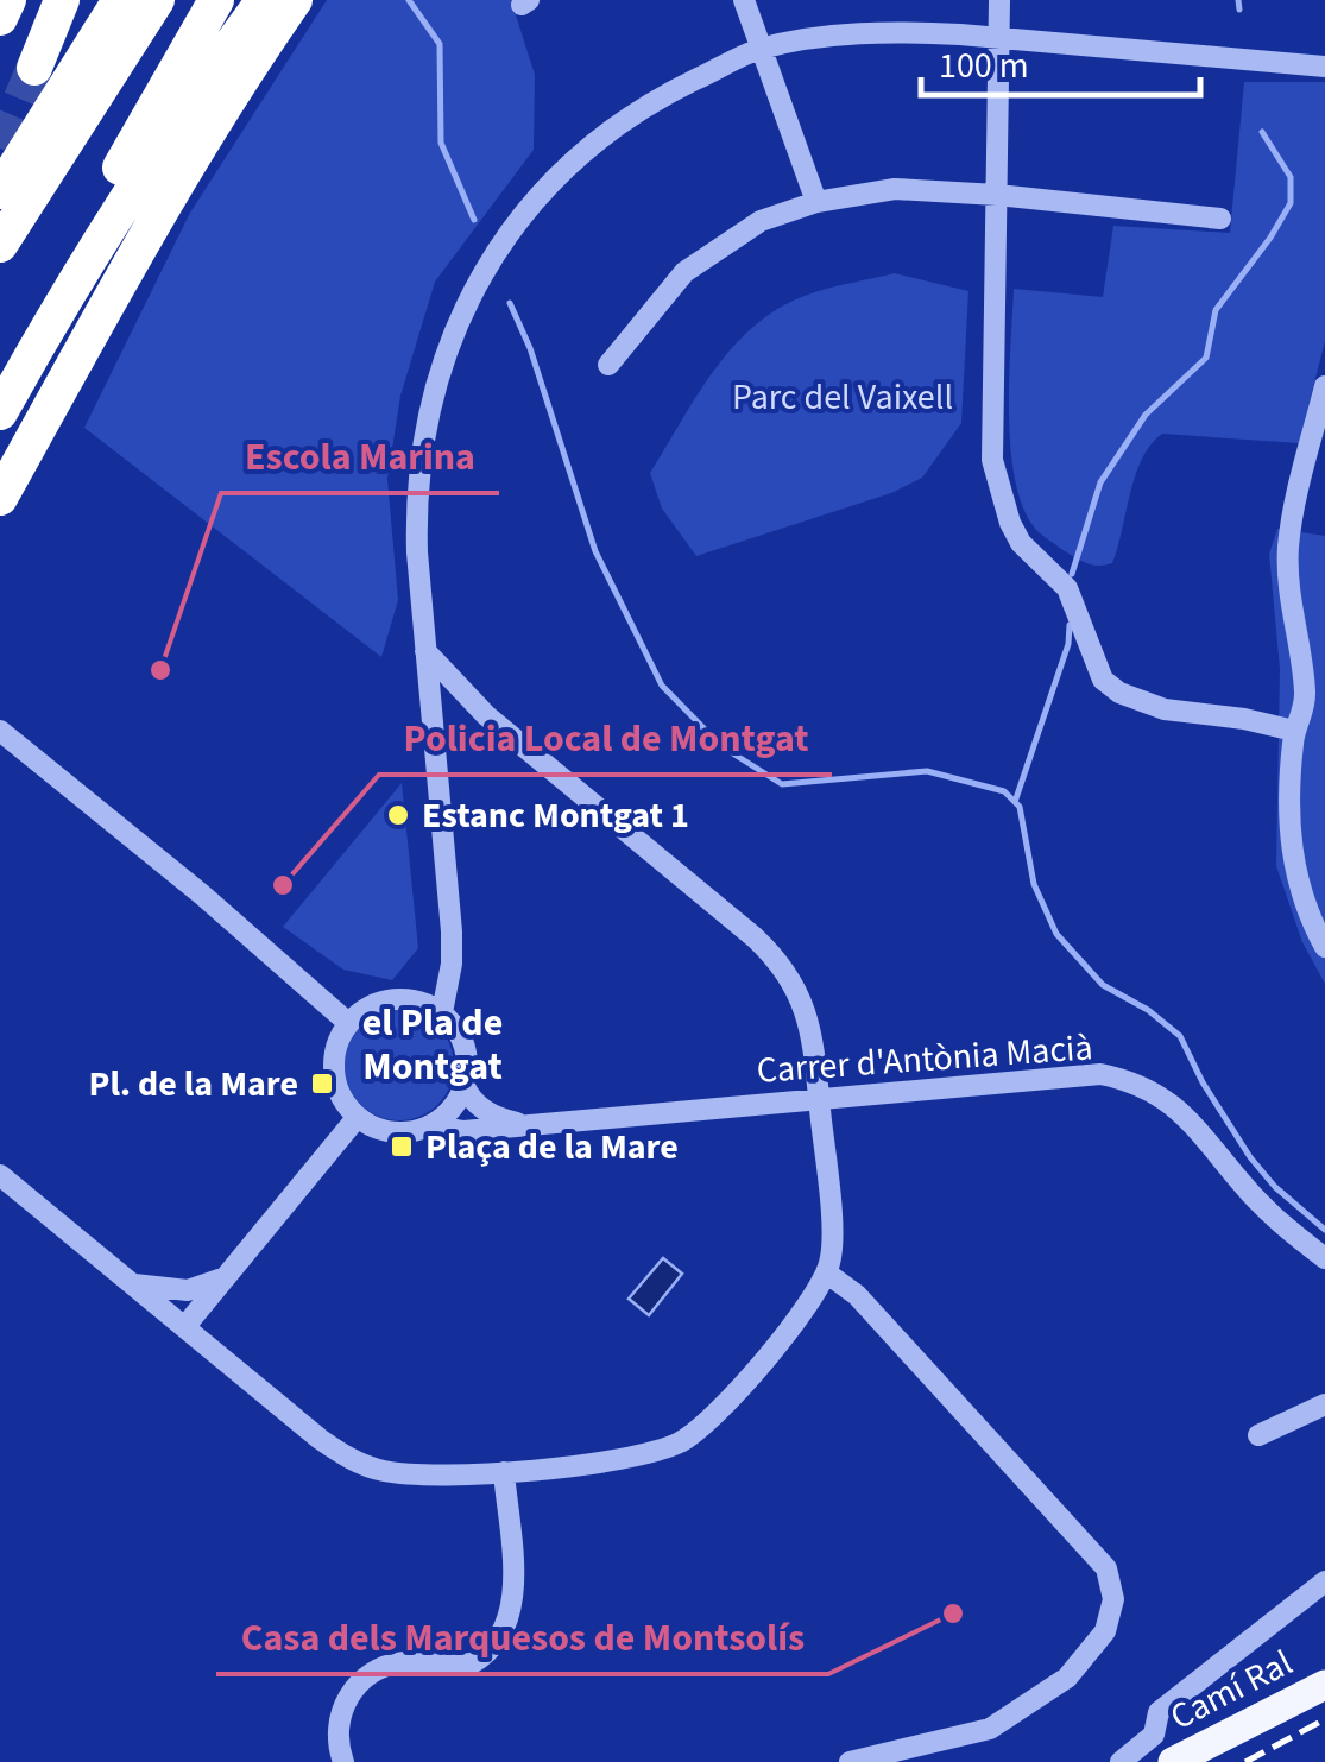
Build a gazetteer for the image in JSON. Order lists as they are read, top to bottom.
{
  "streets": {
    "main road": ["Camí Ral"],
    "street": ["Carrer d'Antònia Macià"]
  },
  "districts": ["el Pla de Montgat"],
  "parks": ["Parc del Vaixell"],
  "places": {
    "other": [
      "Escola Marina",
      "Estanc Montgat 1",
      "Policia Local de Montgat",
      "Casa dels Marquesos de Montsolís"
    ],
    "transit": ["Pl. de la Mare", "Plaça de la Mare"]
  },
  "scale_bar": "100 m"
}
